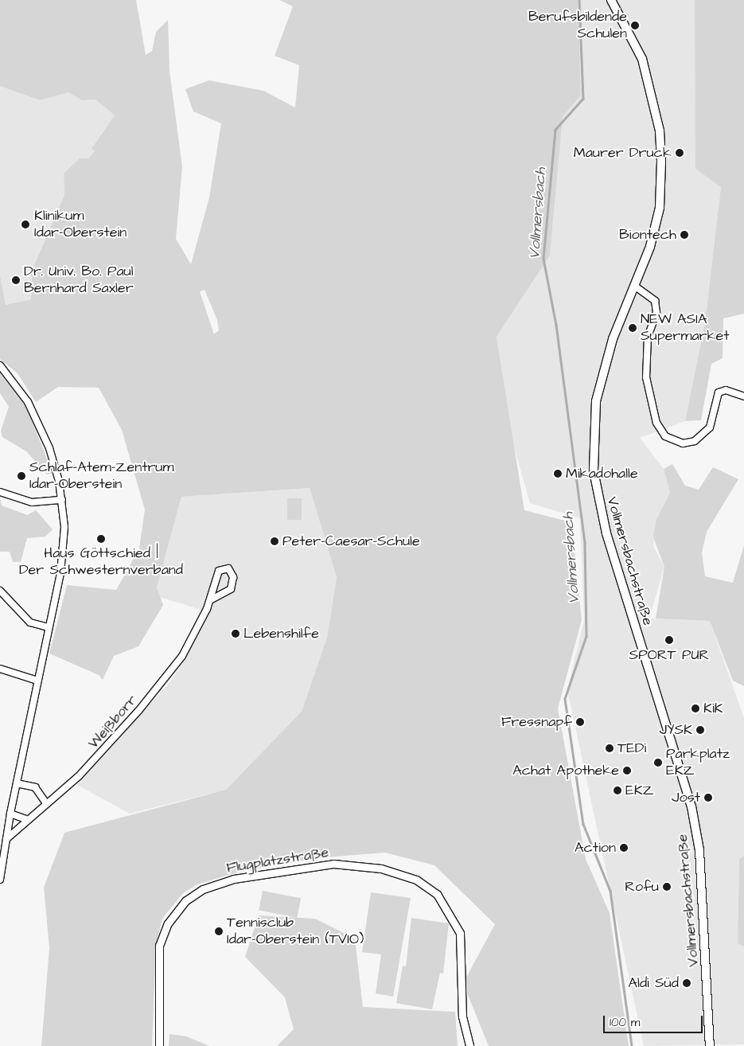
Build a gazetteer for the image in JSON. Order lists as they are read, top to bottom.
{
  "streets": {
    "main road": ["Vollmersbachstraße"],
    "street": ["Weißborr", "Flugplatzstraße"]
  },
  "water": ["Vollmersbach"],
  "places": [
    "Berufsbildende Schulen",
    "Maurer Druck",
    "Klinikum Idar-Oberstein",
    "Biontech",
    "Dr. Univ. Bo. Paul Bernhard Saxler",
    "NEW ASIA Supermarket",
    "Mikadohalle",
    "Schlaf-Atem-Zentrum Idar-Oberstein",
    "Haus Göttschied | Der Schwesternverband",
    "Peter-Caesar-Schule",
    "Lebenshilfe",
    "SPORT PUR",
    "KiK",
    "Fressnapf",
    "JYSK",
    "TEDi",
    "Parkplatz EKZ",
    "Achat Apotheke",
    "EKZ",
    "Jost",
    "Action",
    "Rofu",
    "Tennisclub Idar-Oberstein (TVIO)",
    "Aldi Süd"
  ],
  "scale_bar": "100 m"
}
